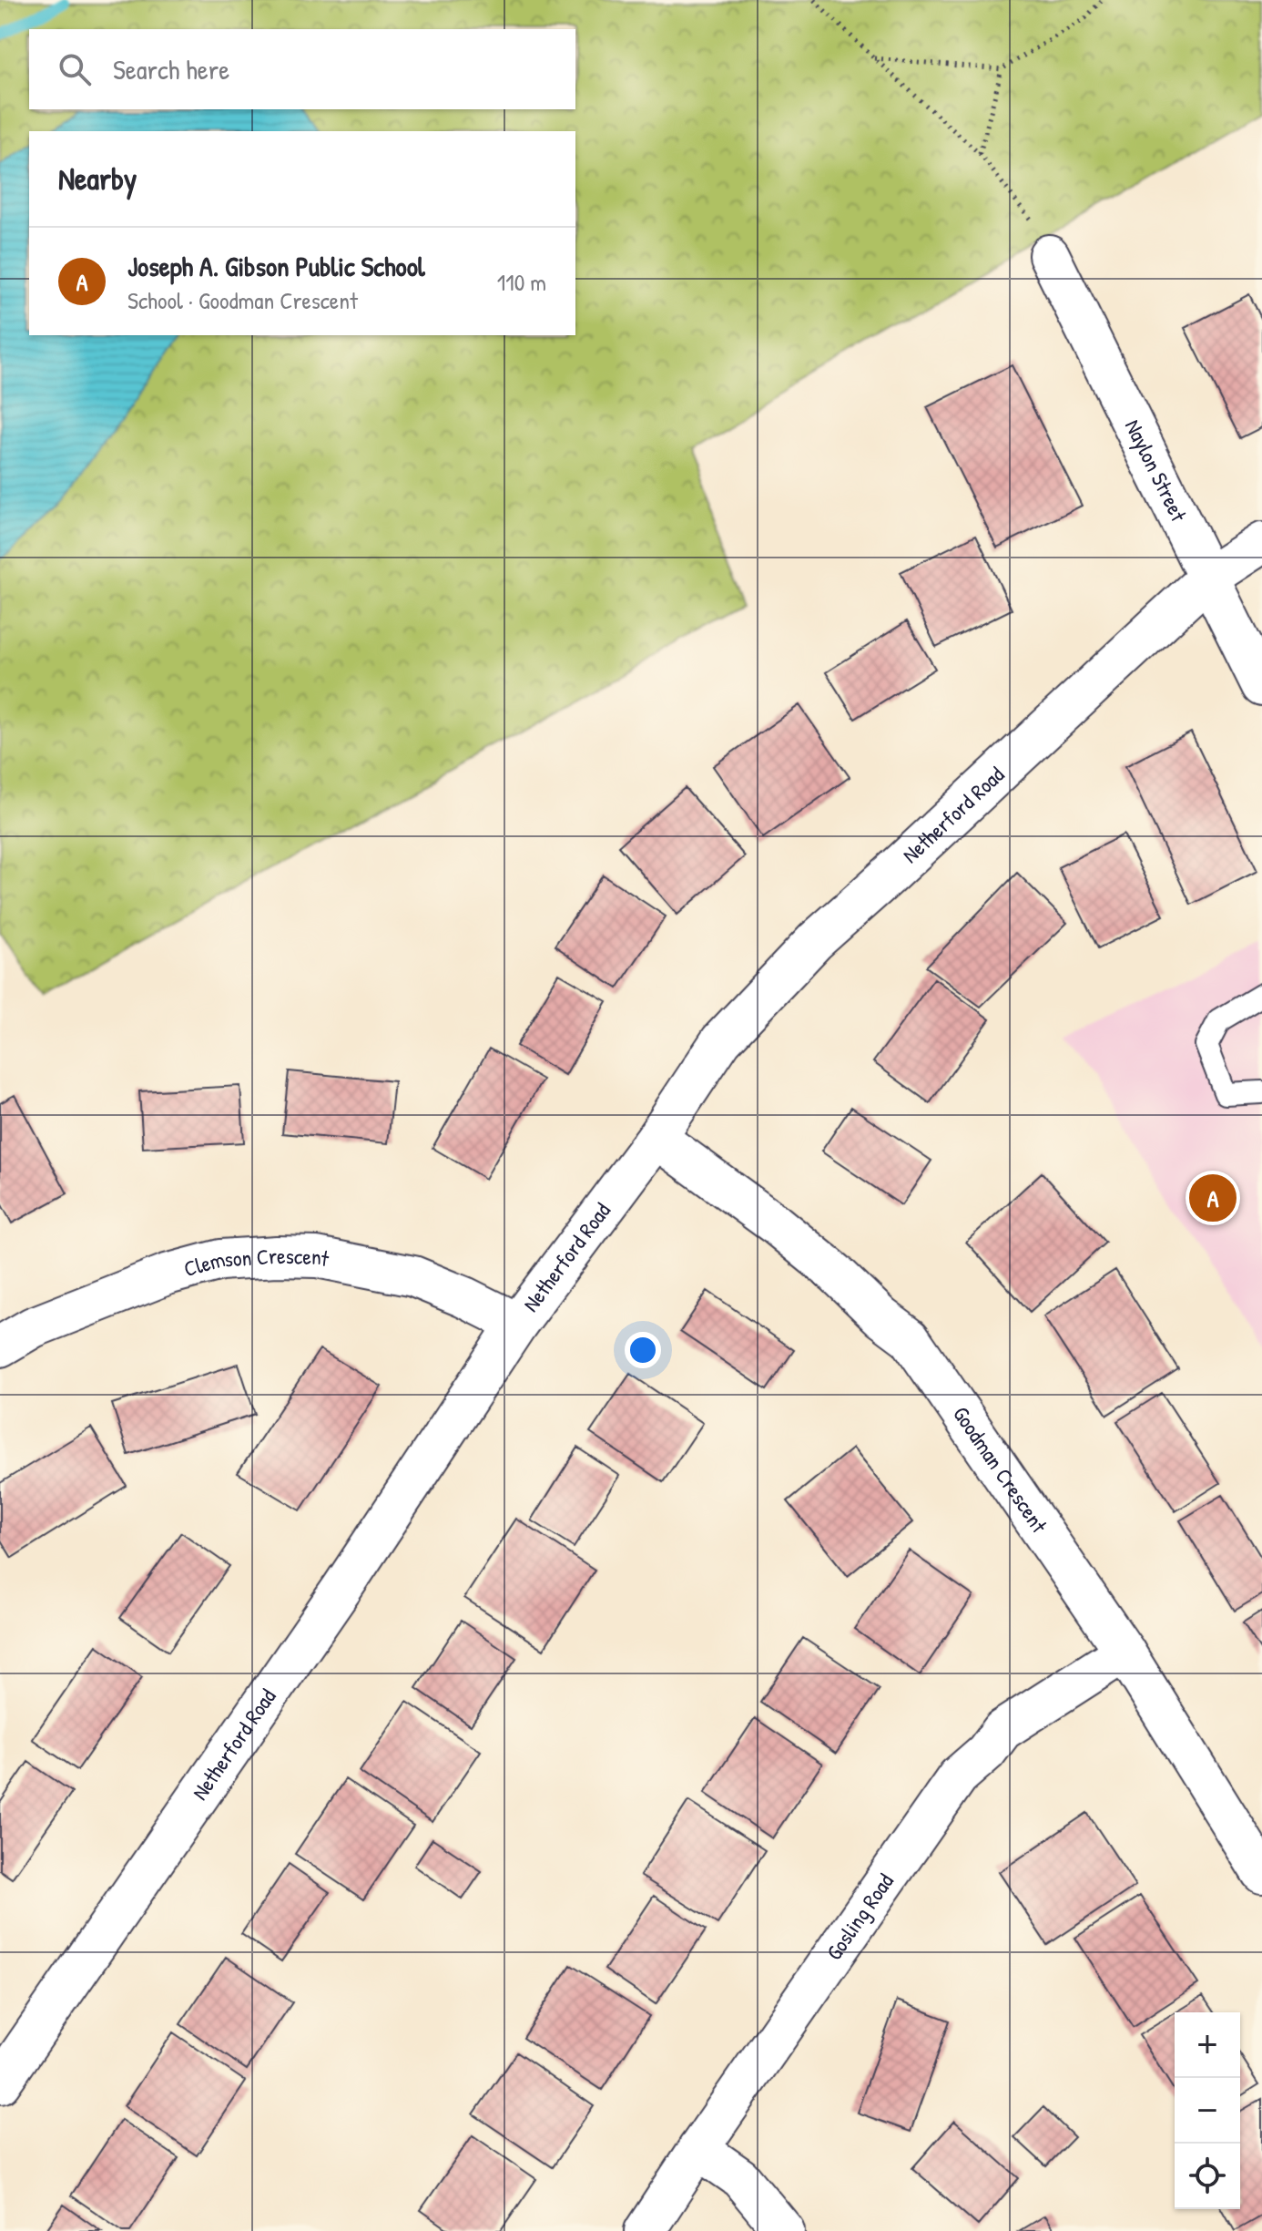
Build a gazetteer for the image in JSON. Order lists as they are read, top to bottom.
{
  "streets": {
    "street": [
      "Naylon Street",
      "Netherford Road",
      "Clemson Crescent",
      "Goodman Crescent",
      "Gosling Road"
    ]
  },
  "crossings": [
    ["Naylon Street", "Netherford Road"],
    ["Netherford Road", "Clemson Crescent"],
    ["Netherford Road", "Goodman Crescent"],
    ["Goodman Crescent", "Gosling Road"]
  ],
  "page": {
    "search": "Search here",
    "heading": "Nearby",
    "list": [
      {
        "mark": "A",
        "name": "Joseph A. Gibson Public School",
        "note": "School · Goodman Crescent",
        "value": "110 m"
      }
    ],
    "pins": "A",
    "map_buttons": ["+", "−"]
  }
}
